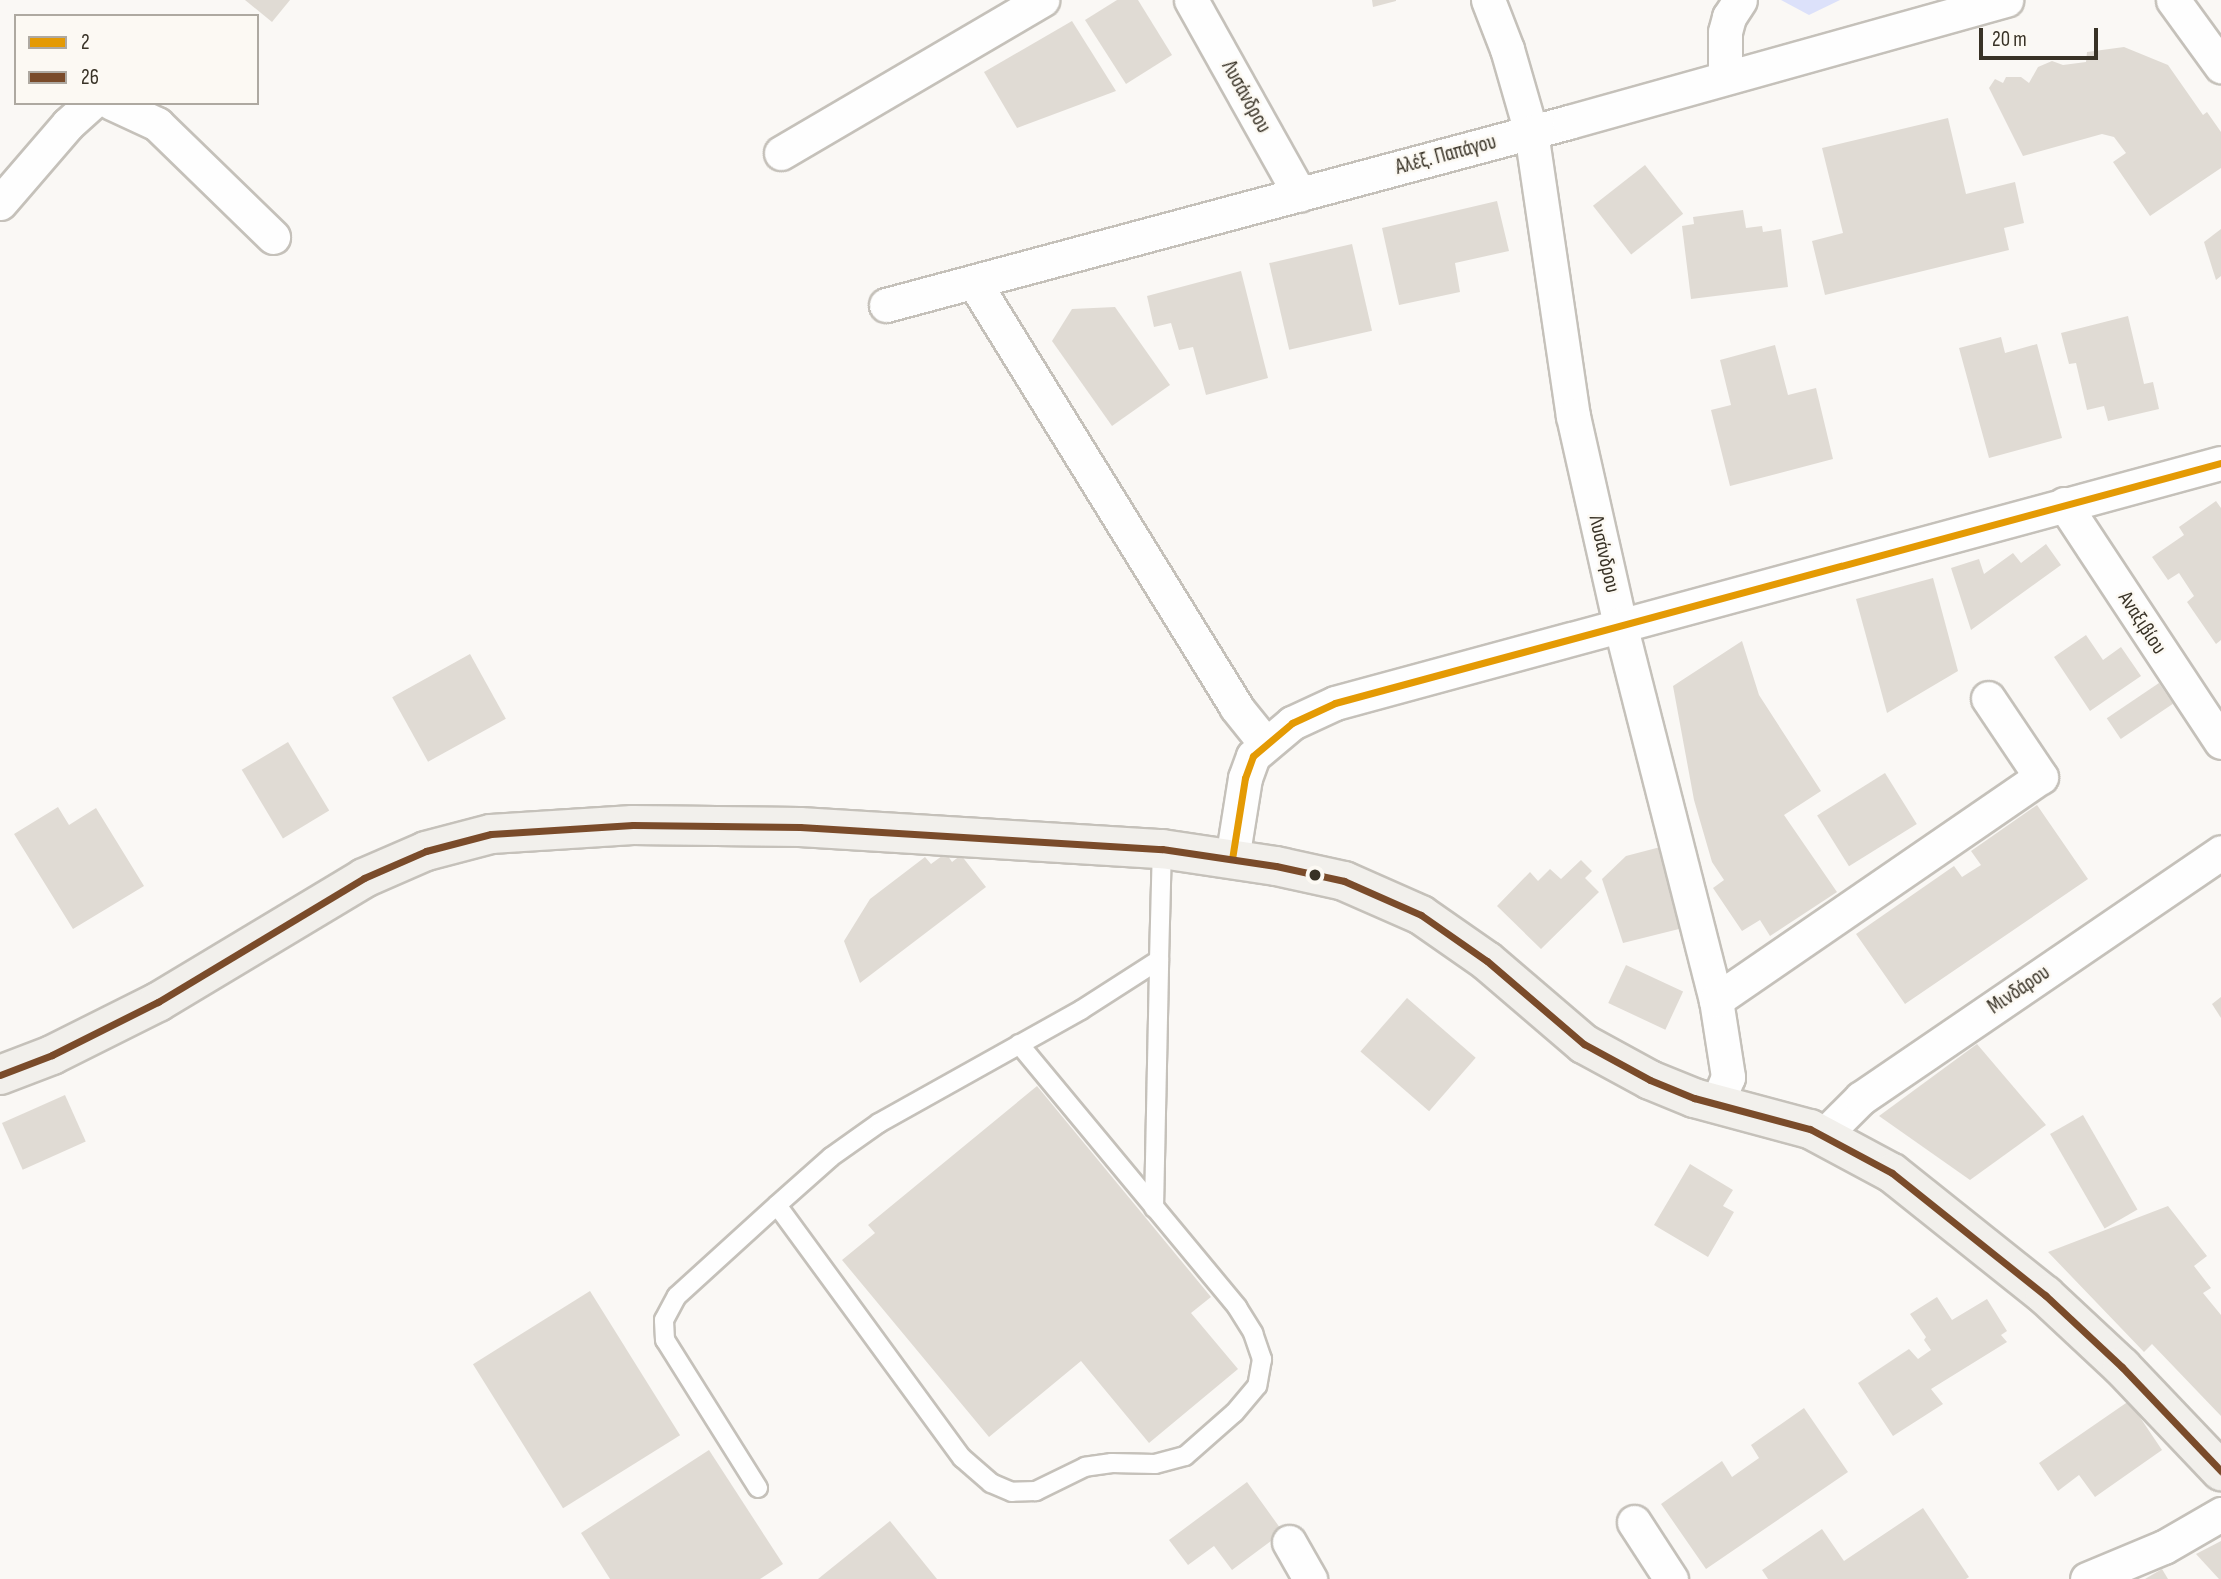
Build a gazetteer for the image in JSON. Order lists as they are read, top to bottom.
{
  "streets": {
    "street": [
      "Λυσάνδρου",
      "Αλέξ. Παπάγου",
      "Αναξιβίου",
      "Μινδάρου"
    ]
  },
  "crossings": [
    ["Λυσάνδρου", "Αλέξ. Παπάγου"]
  ],
  "lines": ["transit line 2", "transit line 26"],
  "legend": ["2", "26"],
  "scale_bar": "20 m"
}
